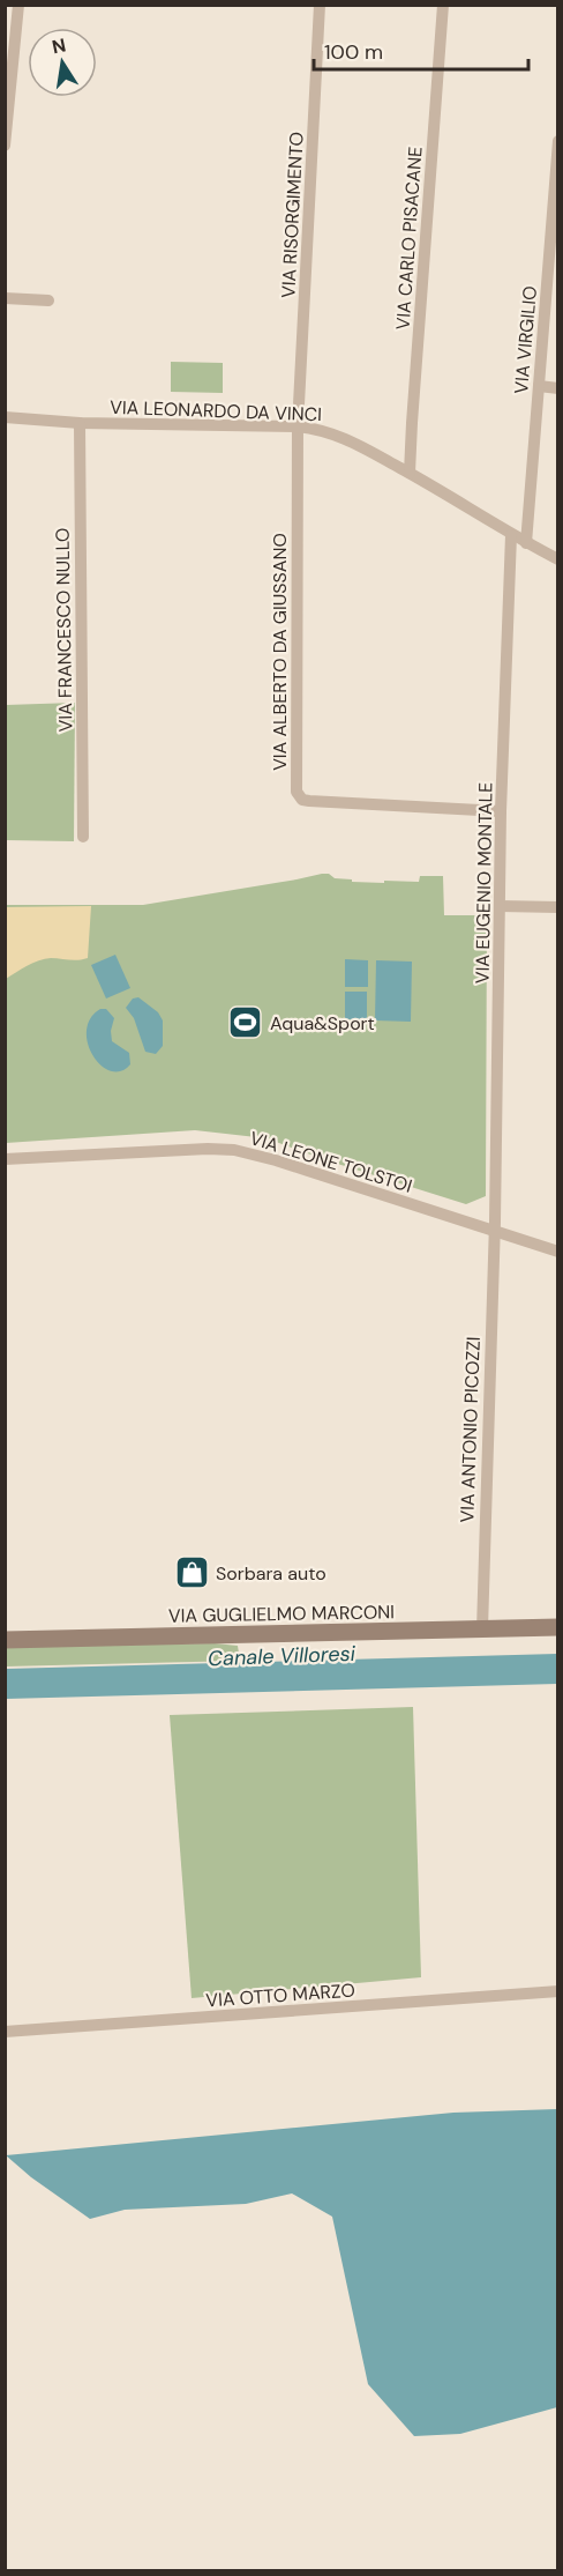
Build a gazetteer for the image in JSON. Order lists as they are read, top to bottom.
{
  "streets": {
    "street": [
      "VIA RISORGIMENTO",
      "VIA CARLO PISACANE",
      "VIA VIRGILIO",
      "VIA LEONARDO DA VINCI",
      "VIA FRANCESCO NULLO",
      "VIA ALBERTO DA GIUSSANO",
      "VIA EUGENIO MONTALE",
      "VIA LEONE TOLSTOI",
      "VIA ANTONIO PICOZZI",
      "VIA GUGLIELMO MARCONI",
      "VIA OTTO MARZO"
    ]
  },
  "crossings": [
    ["VIA RISORGIMENTO", "VIA LEONARDO DA VINCI"],
    ["VIA RISORGIMENTO", "VIA ALBERTO DA GIUSSANO"],
    ["VIA CARLO PISACANE", "VIA LEONARDO DA VINCI"],
    ["VIA VIRGILIO", "VIA LEONARDO DA VINCI"],
    ["VIA LEONARDO DA VINCI", "VIA FRANCESCO NULLO"],
    ["VIA LEONARDO DA VINCI", "VIA ALBERTO DA GIUSSANO"],
    ["VIA LEONARDO DA VINCI", "VIA EUGENIO MONTALE"],
    ["VIA ALBERTO DA GIUSSANO", "VIA EUGENIO MONTALE"],
    ["VIA EUGENIO MONTALE", "VIA LEONE TOLSTOI"],
    ["VIA EUGENIO MONTALE", "VIA ANTONIO PICOZZI"],
    ["VIA LEONE TOLSTOI", "VIA ANTONIO PICOZZI"],
    ["VIA ANTONIO PICOZZI", "VIA GUGLIELMO MARCONI"]
  ],
  "water": ["Canale Villoresi"],
  "places": {
    "sports": ["Aqua&Sport"],
    "shop": ["Sorbara auto"]
  },
  "scale_bar": "100 m",
  "north": "top"
}
